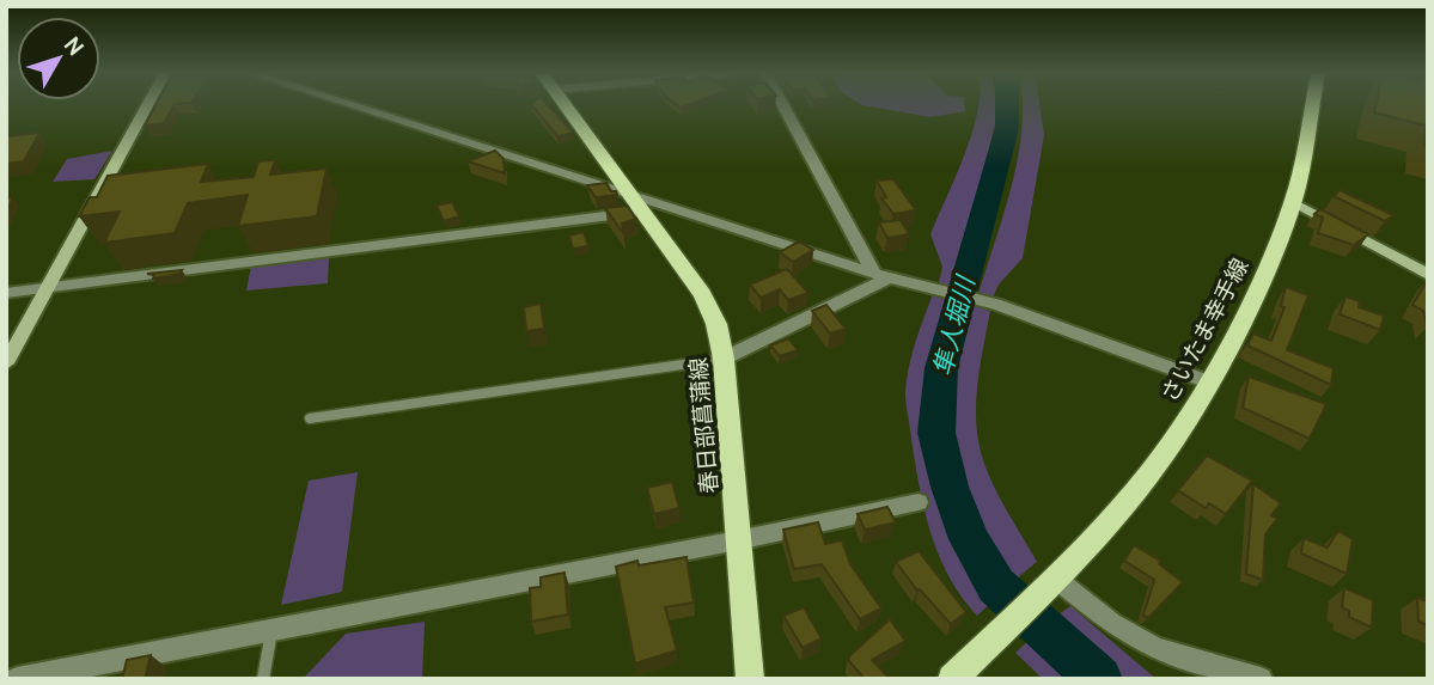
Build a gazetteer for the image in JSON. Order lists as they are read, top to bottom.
{
  "streets": {
    "main road": ["さいたま幸手線", "春日部菖蒲線"]
  },
  "water": ["隼人堀川"],
  "north": "top right"
}
